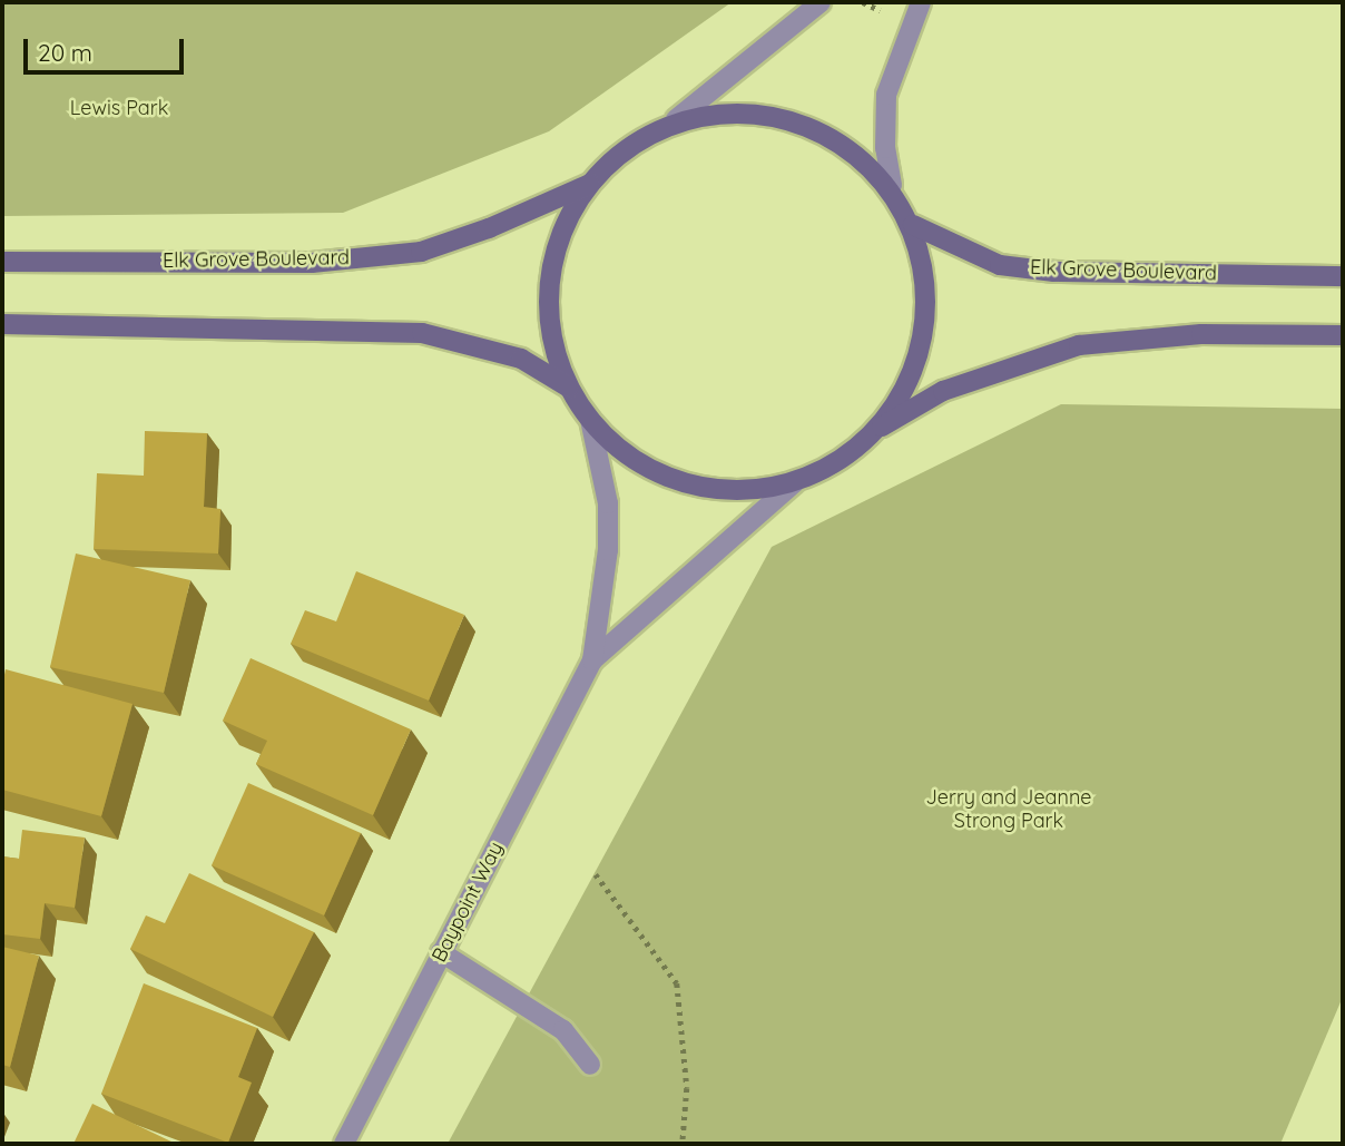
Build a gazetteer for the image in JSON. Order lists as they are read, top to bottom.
{
  "streets": {
    "main road": ["Elk Grove Boulevard"],
    "street": ["Baypoint Way"]
  },
  "parks": ["Lewis Park", "Jerry and Jeanne Strong Park"],
  "scale_bar": "20 m"
}
